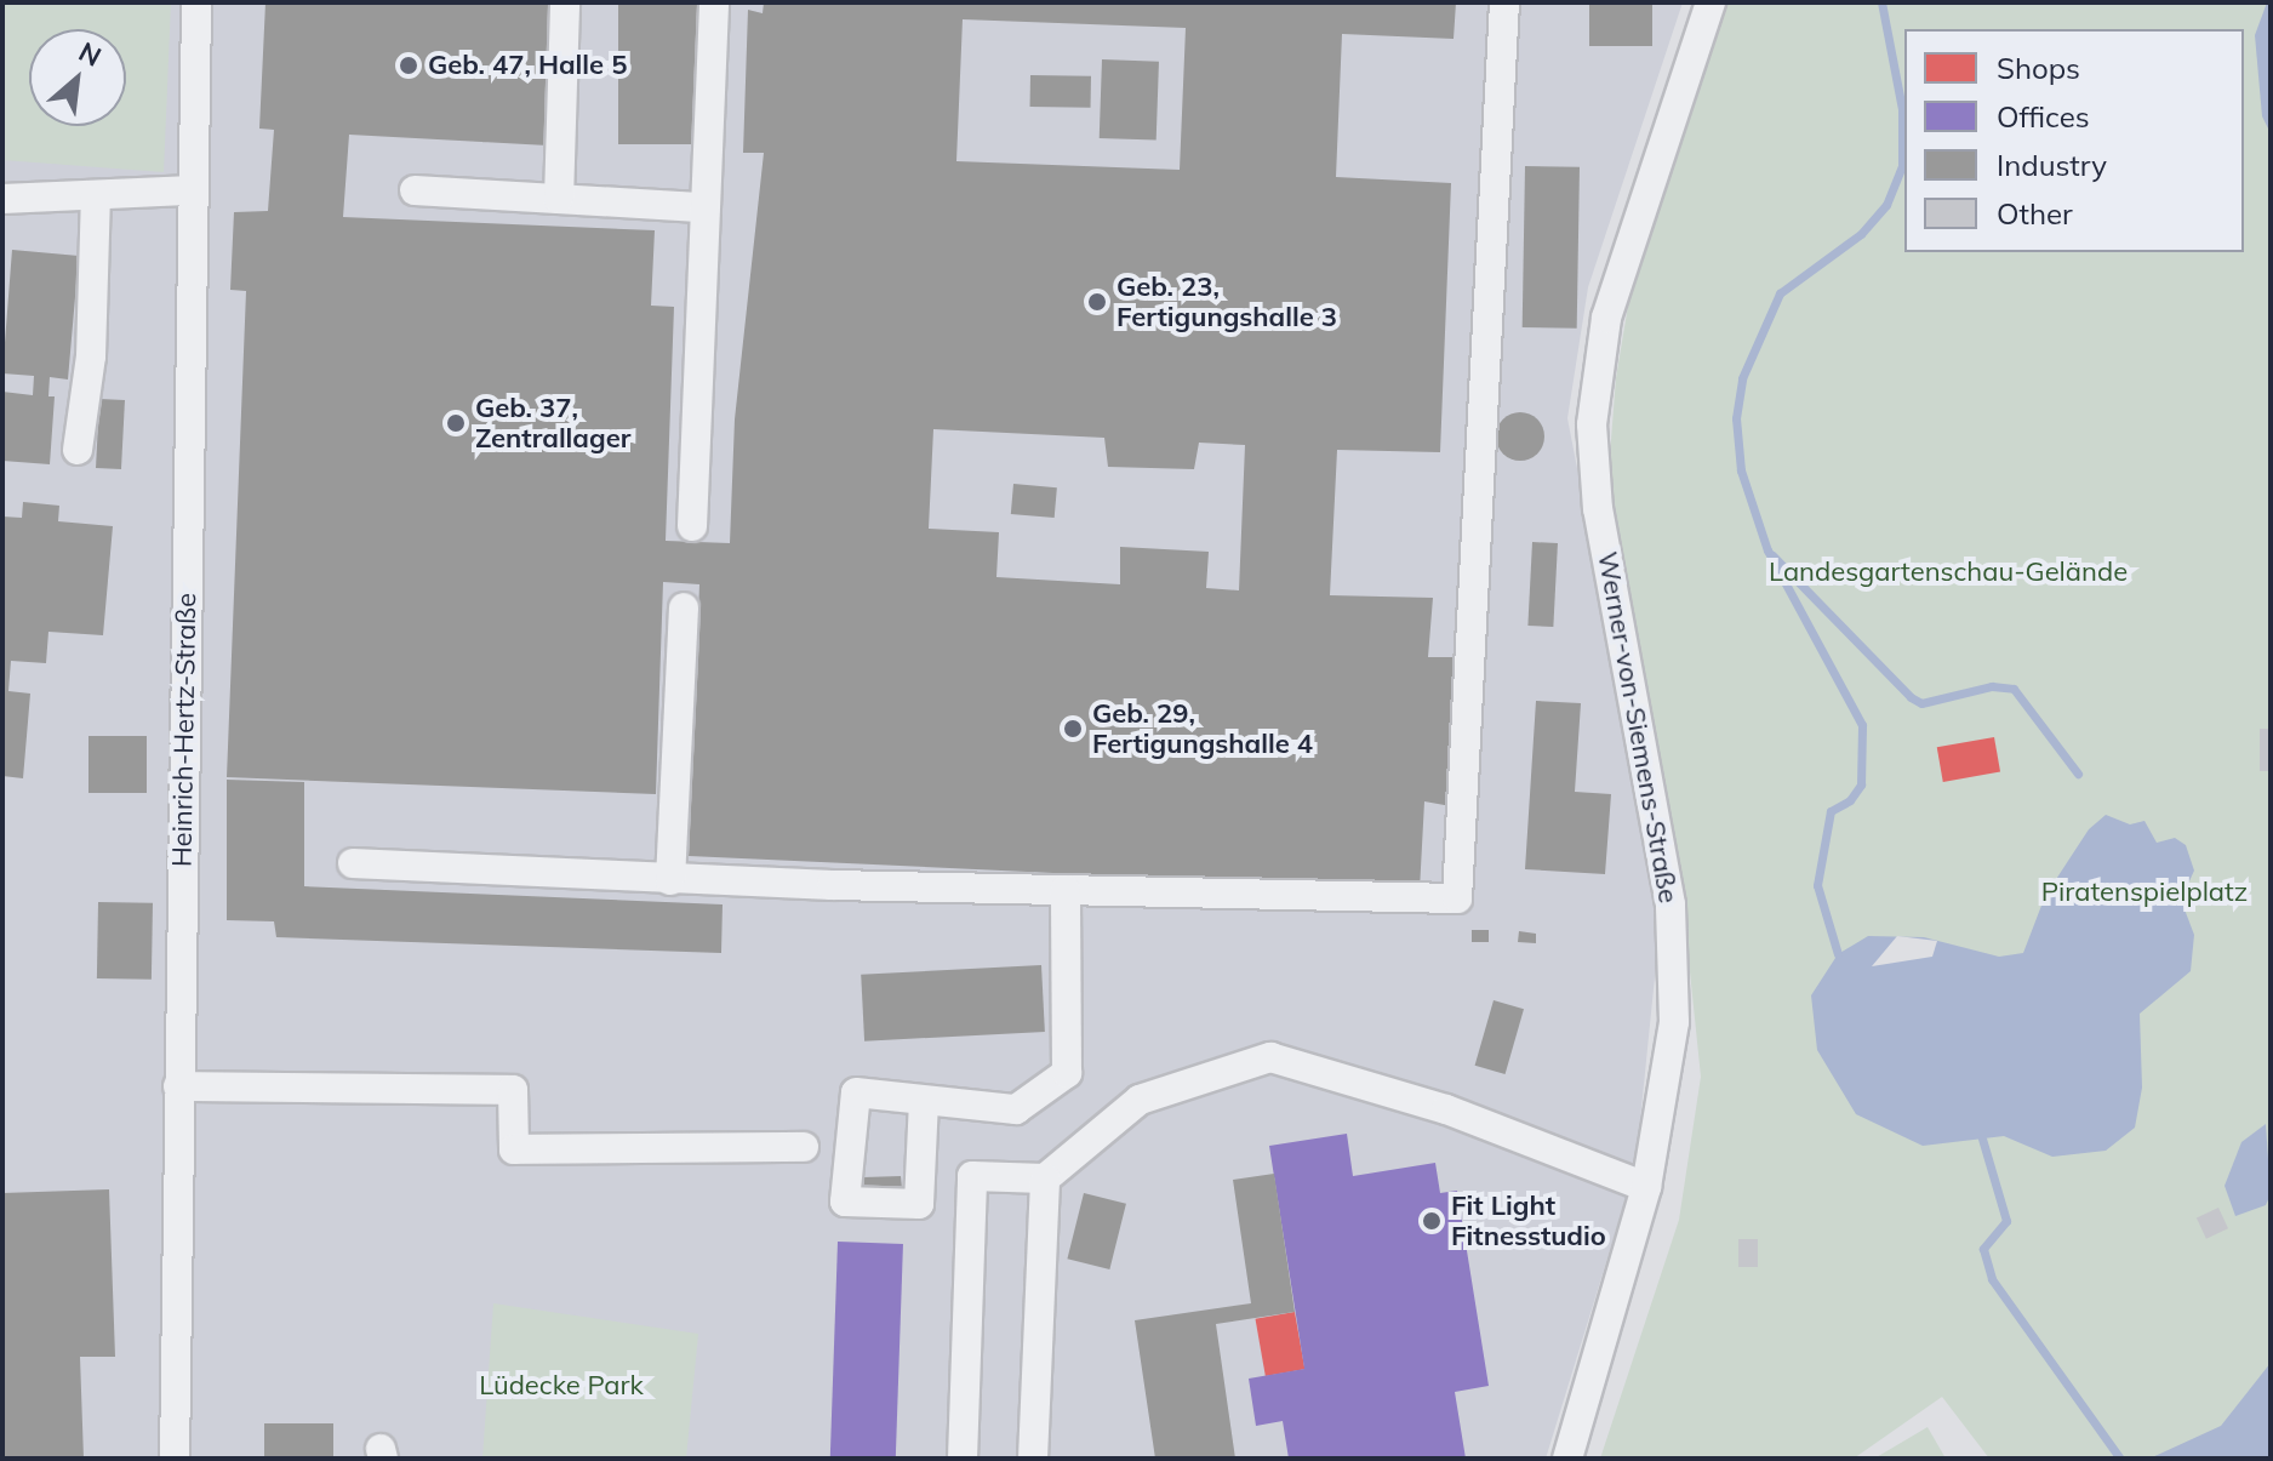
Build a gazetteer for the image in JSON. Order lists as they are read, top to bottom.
{
  "streets": {
    "street": ["Werner-von-Siemens-Straße", "Heinrich-Hertz-Straße"]
  },
  "parks": ["Landesgartenschau-Gelände", "Piratenspielplatz", "Lüdecke Park"],
  "places": [
    "Geb. 47, Halle 5",
    "Geb. 23, Fertigungshalle 3",
    "Geb. 37, Zentrallager",
    "Geb. 29, Fertigungshalle 4",
    "Fit Light Fitnesstudio"
  ],
  "legend": [
    "Shops",
    "Offices",
    "Industry",
    "Other"
  ],
  "north": "top right"
}
